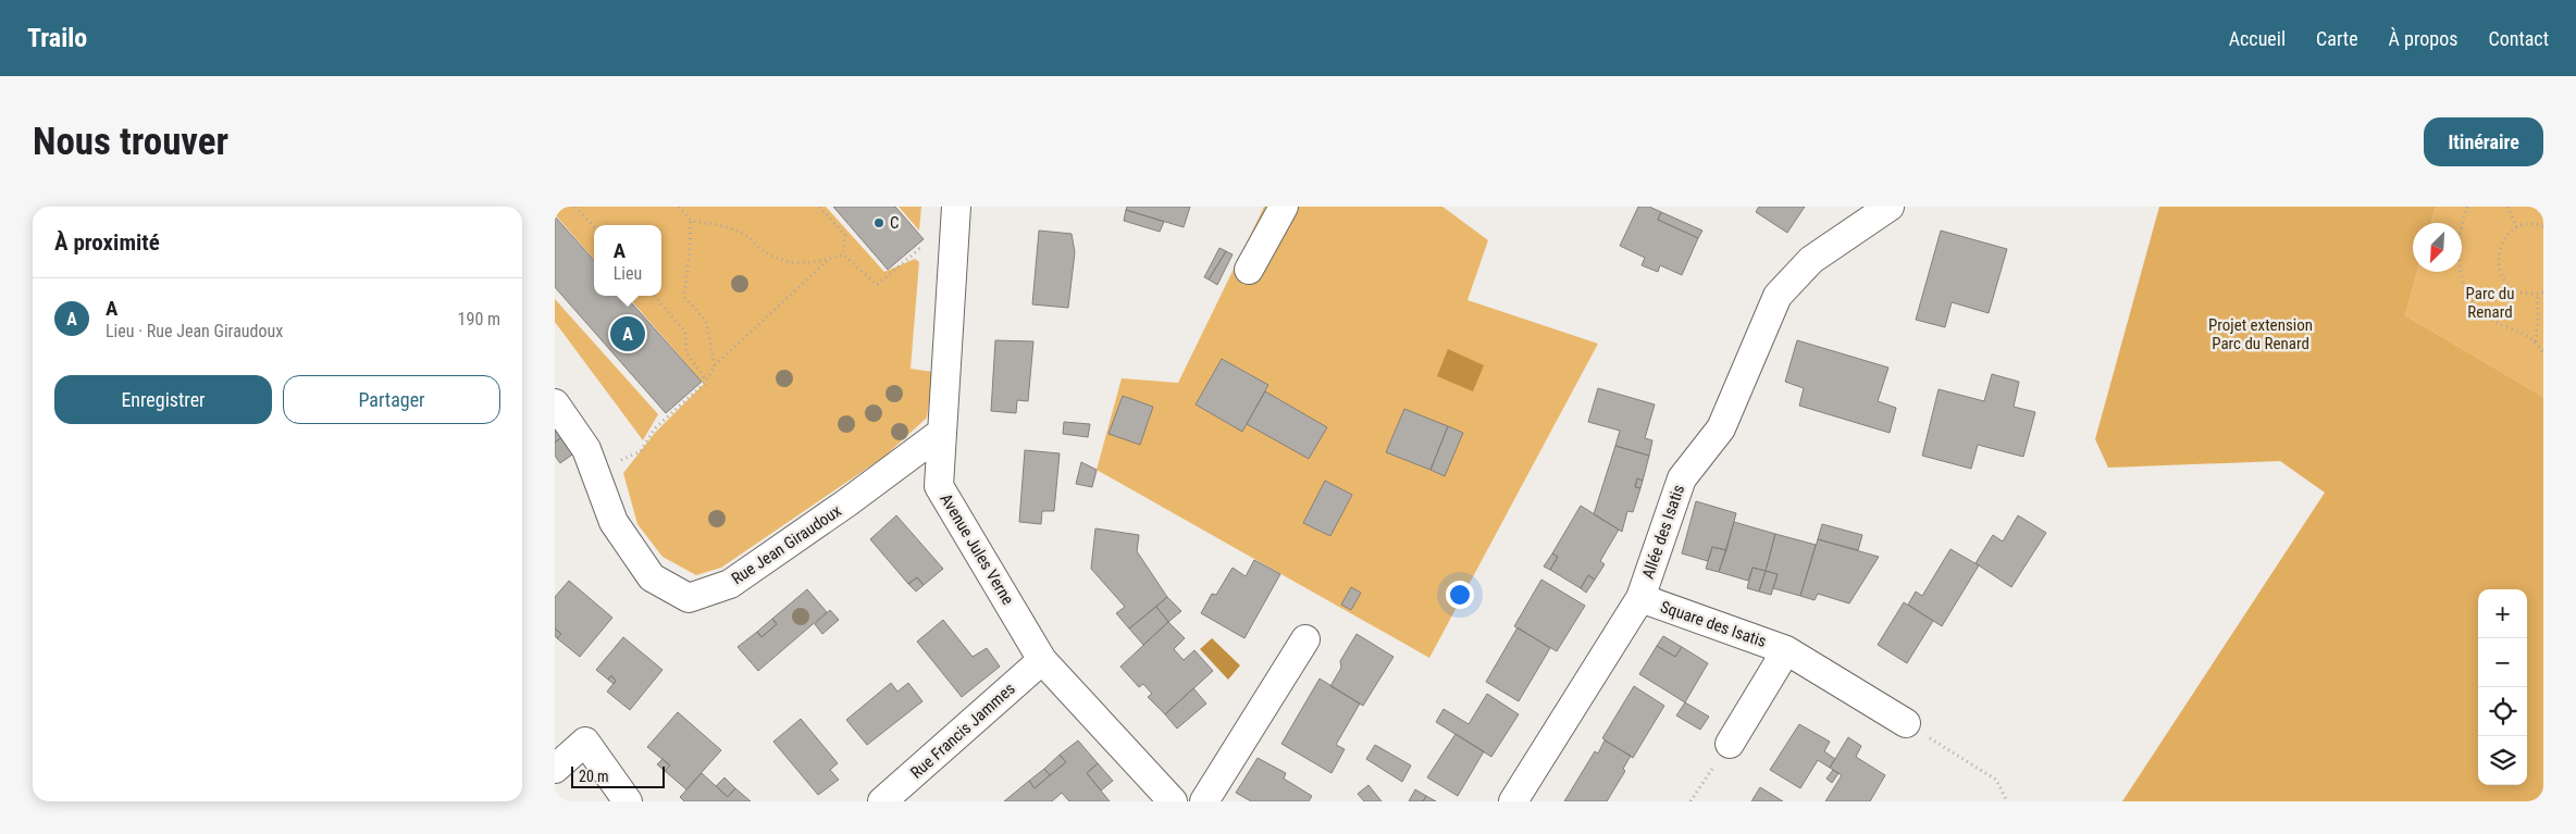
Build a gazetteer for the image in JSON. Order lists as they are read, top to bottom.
{
  "streets": {
    "street": [
      "Allée des Isatis",
      "Rue Jean Giraudoux",
      "Avenue Jules Verne",
      "Square des Isatis",
      "Rue Francis Jammes"
    ]
  },
  "crossings": [
    ["Allée des Isatis", "Square des Isatis"],
    ["Rue Jean Giraudoux", "Avenue Jules Verne"],
    ["Avenue Jules Verne", "Rue Francis Jammes"]
  ],
  "parks": ["Parc du Renard", "Projet extension Parc du Renard"],
  "places": ["C"],
  "scale_bar": "20 m",
  "north": "bottom left",
  "page": {
    "header": "Trailo",
    "nav": [
      "Accueil",
      "Carte",
      "À propos",
      "Contact"
    ],
    "buttons": [
      "Itinéraire",
      ["Enregistrer", "Partager"]
    ],
    "title": "Nous trouver",
    "heading": "À proximité",
    "popup": ["A", "Lieu"],
    "list": [
      {
        "mark": "A",
        "name": "A",
        "note": "Lieu · Rue Jean Giraudoux",
        "value": "190 m"
      }
    ],
    "pins": "A",
    "map_buttons": ["+", "−"],
    "scale": "20 m"
  }
}
